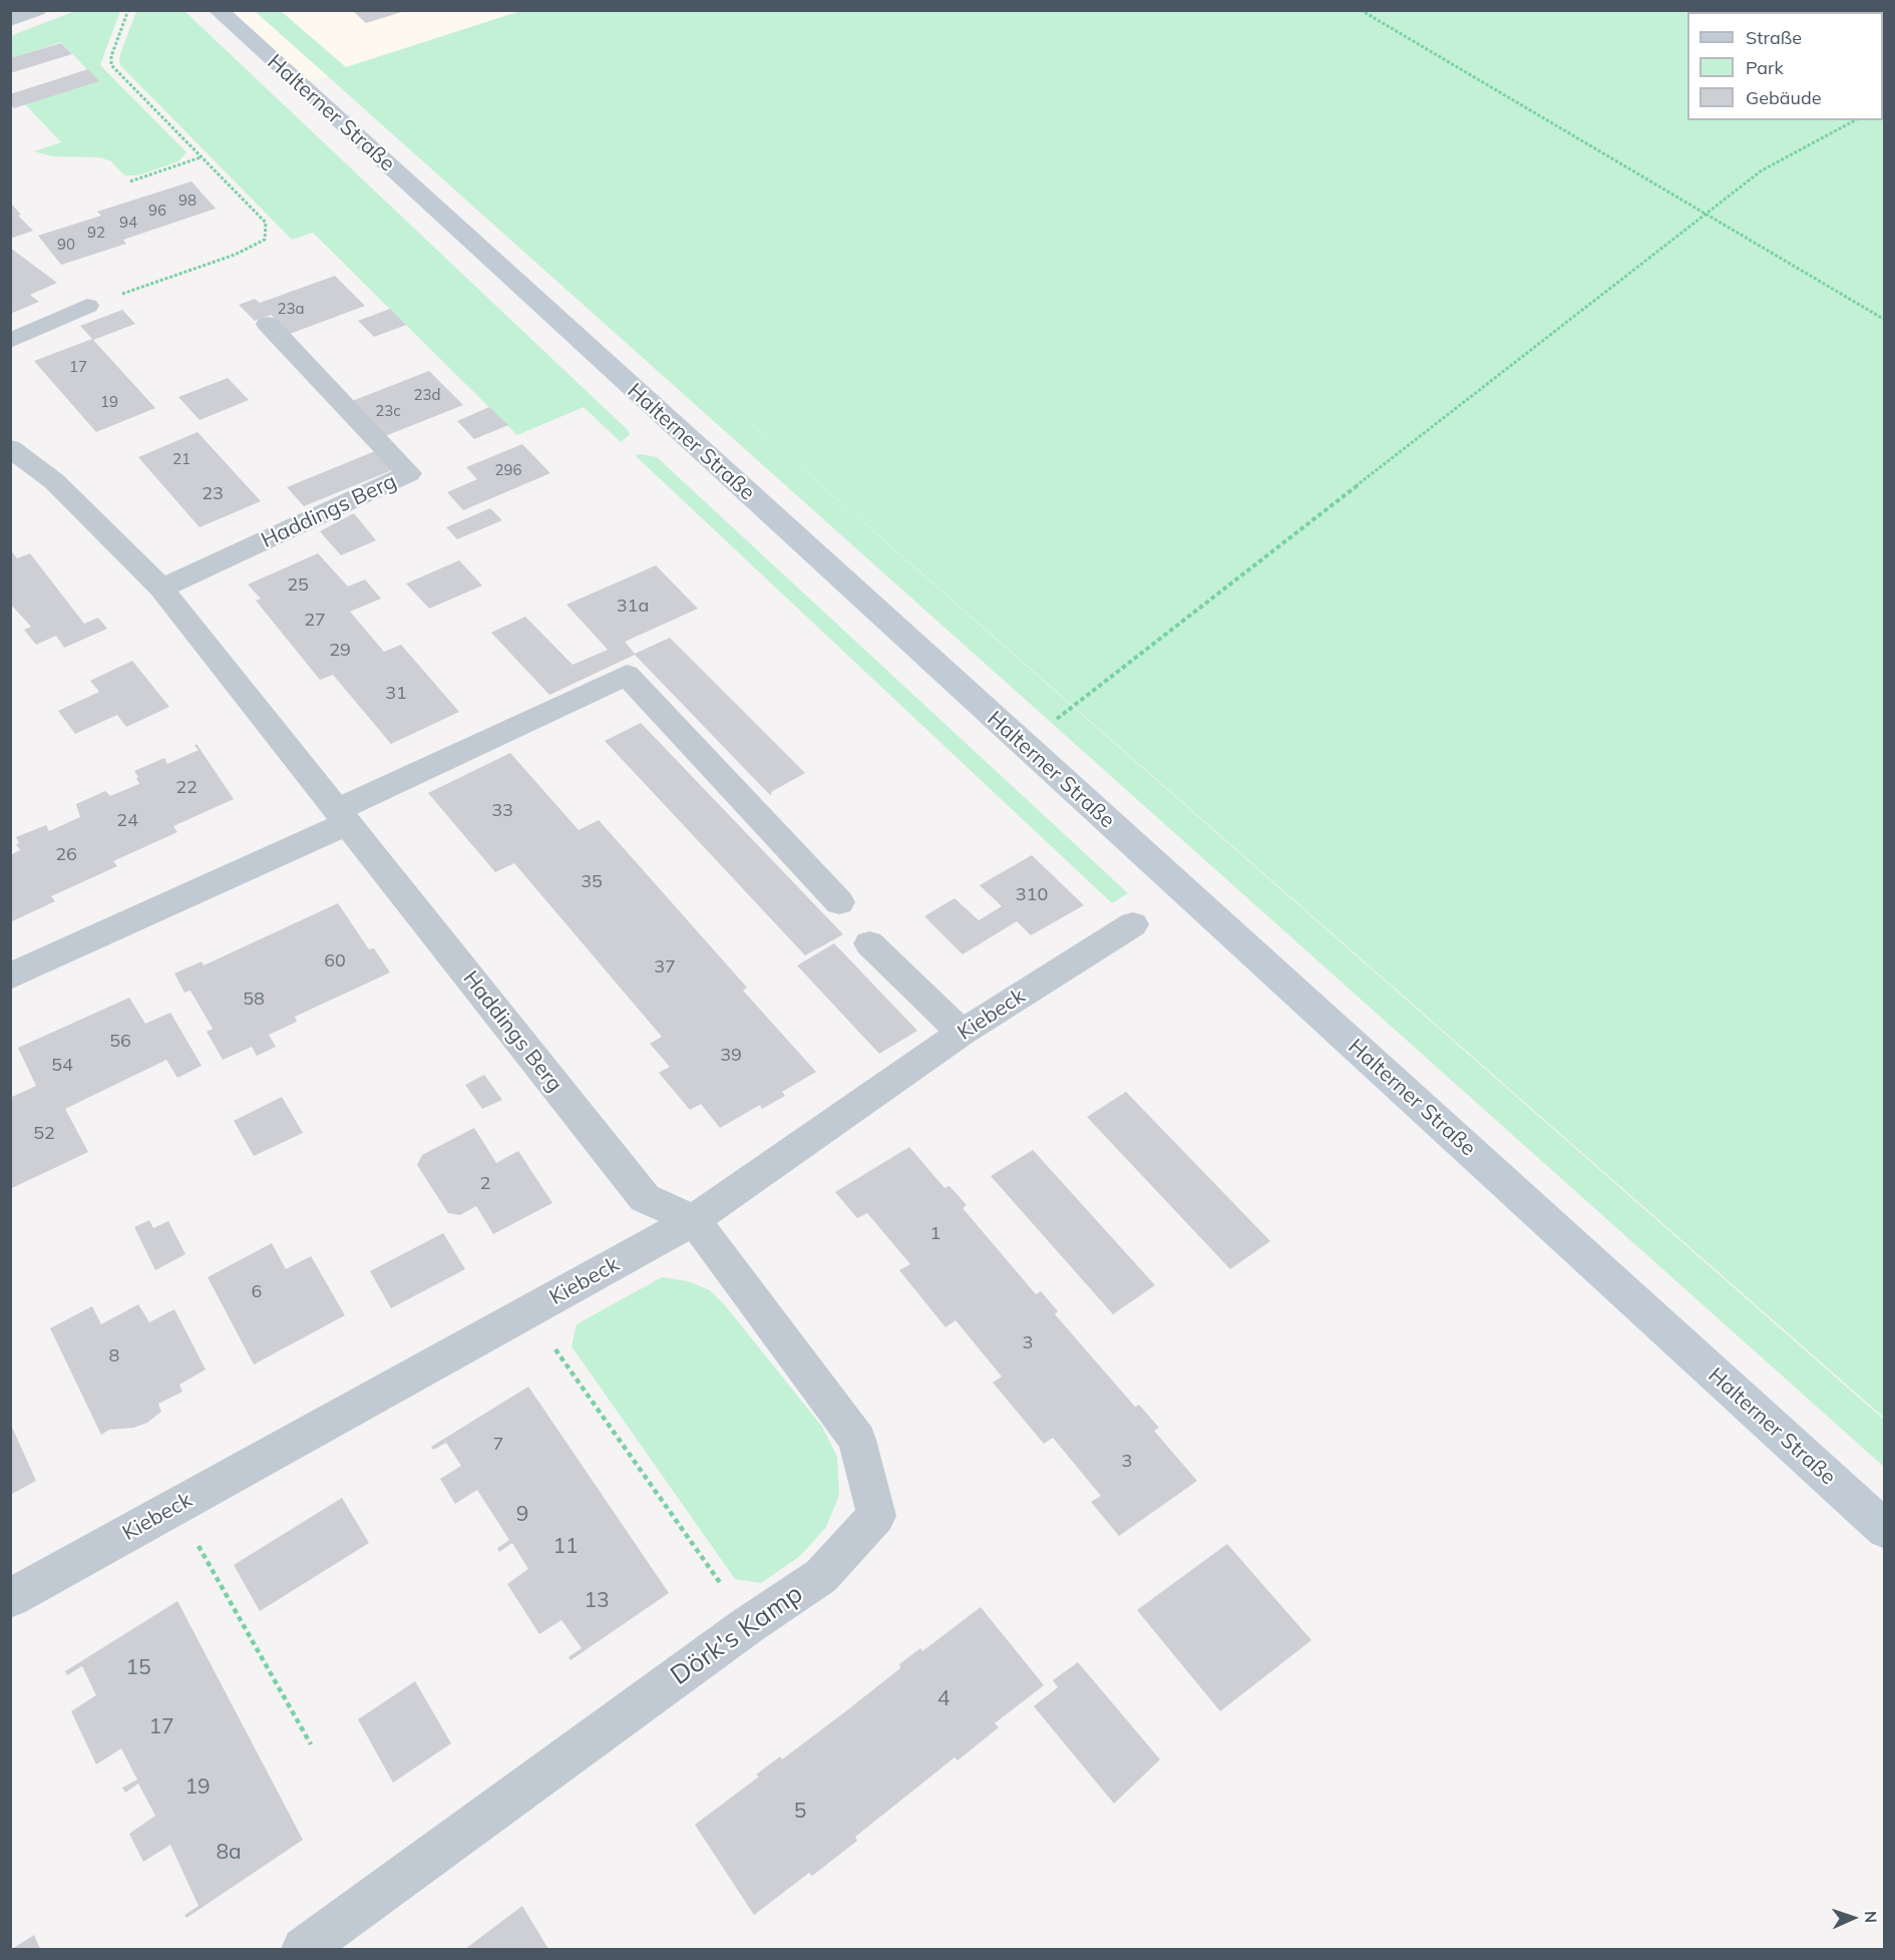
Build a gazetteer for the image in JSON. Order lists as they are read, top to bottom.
{
  "streets": {
    "main road": ["Halterner Straße"],
    "street": ["Haddings Berg", "Kiebeck", "Dörk's Kamp"]
  },
  "crossings": [
    ["Haddings Berg", "Kiebeck"],
    ["Haddings Berg", "Dörk's Kamp"],
    ["Kiebeck", "Dörk's Kamp"]
  ],
  "house_numbers": [
    "98",
    "96",
    "94",
    "92",
    "90",
    "23a",
    "17",
    "23d",
    "19",
    "23c",
    "21",
    "296",
    "23",
    "25",
    "31a",
    "27",
    "29",
    "31",
    "22",
    "33",
    "24",
    "26",
    "35",
    "310",
    "60",
    "37",
    "58",
    "56",
    "39",
    "54",
    "52",
    "2",
    "1",
    "6",
    "3",
    "8",
    "7",
    "3",
    "9",
    "11",
    "13",
    "15",
    "4",
    "17",
    "19",
    "5",
    "8a"
  ],
  "legend": ["Straße", "Park", "Gebäude"],
  "north": "right"
}
